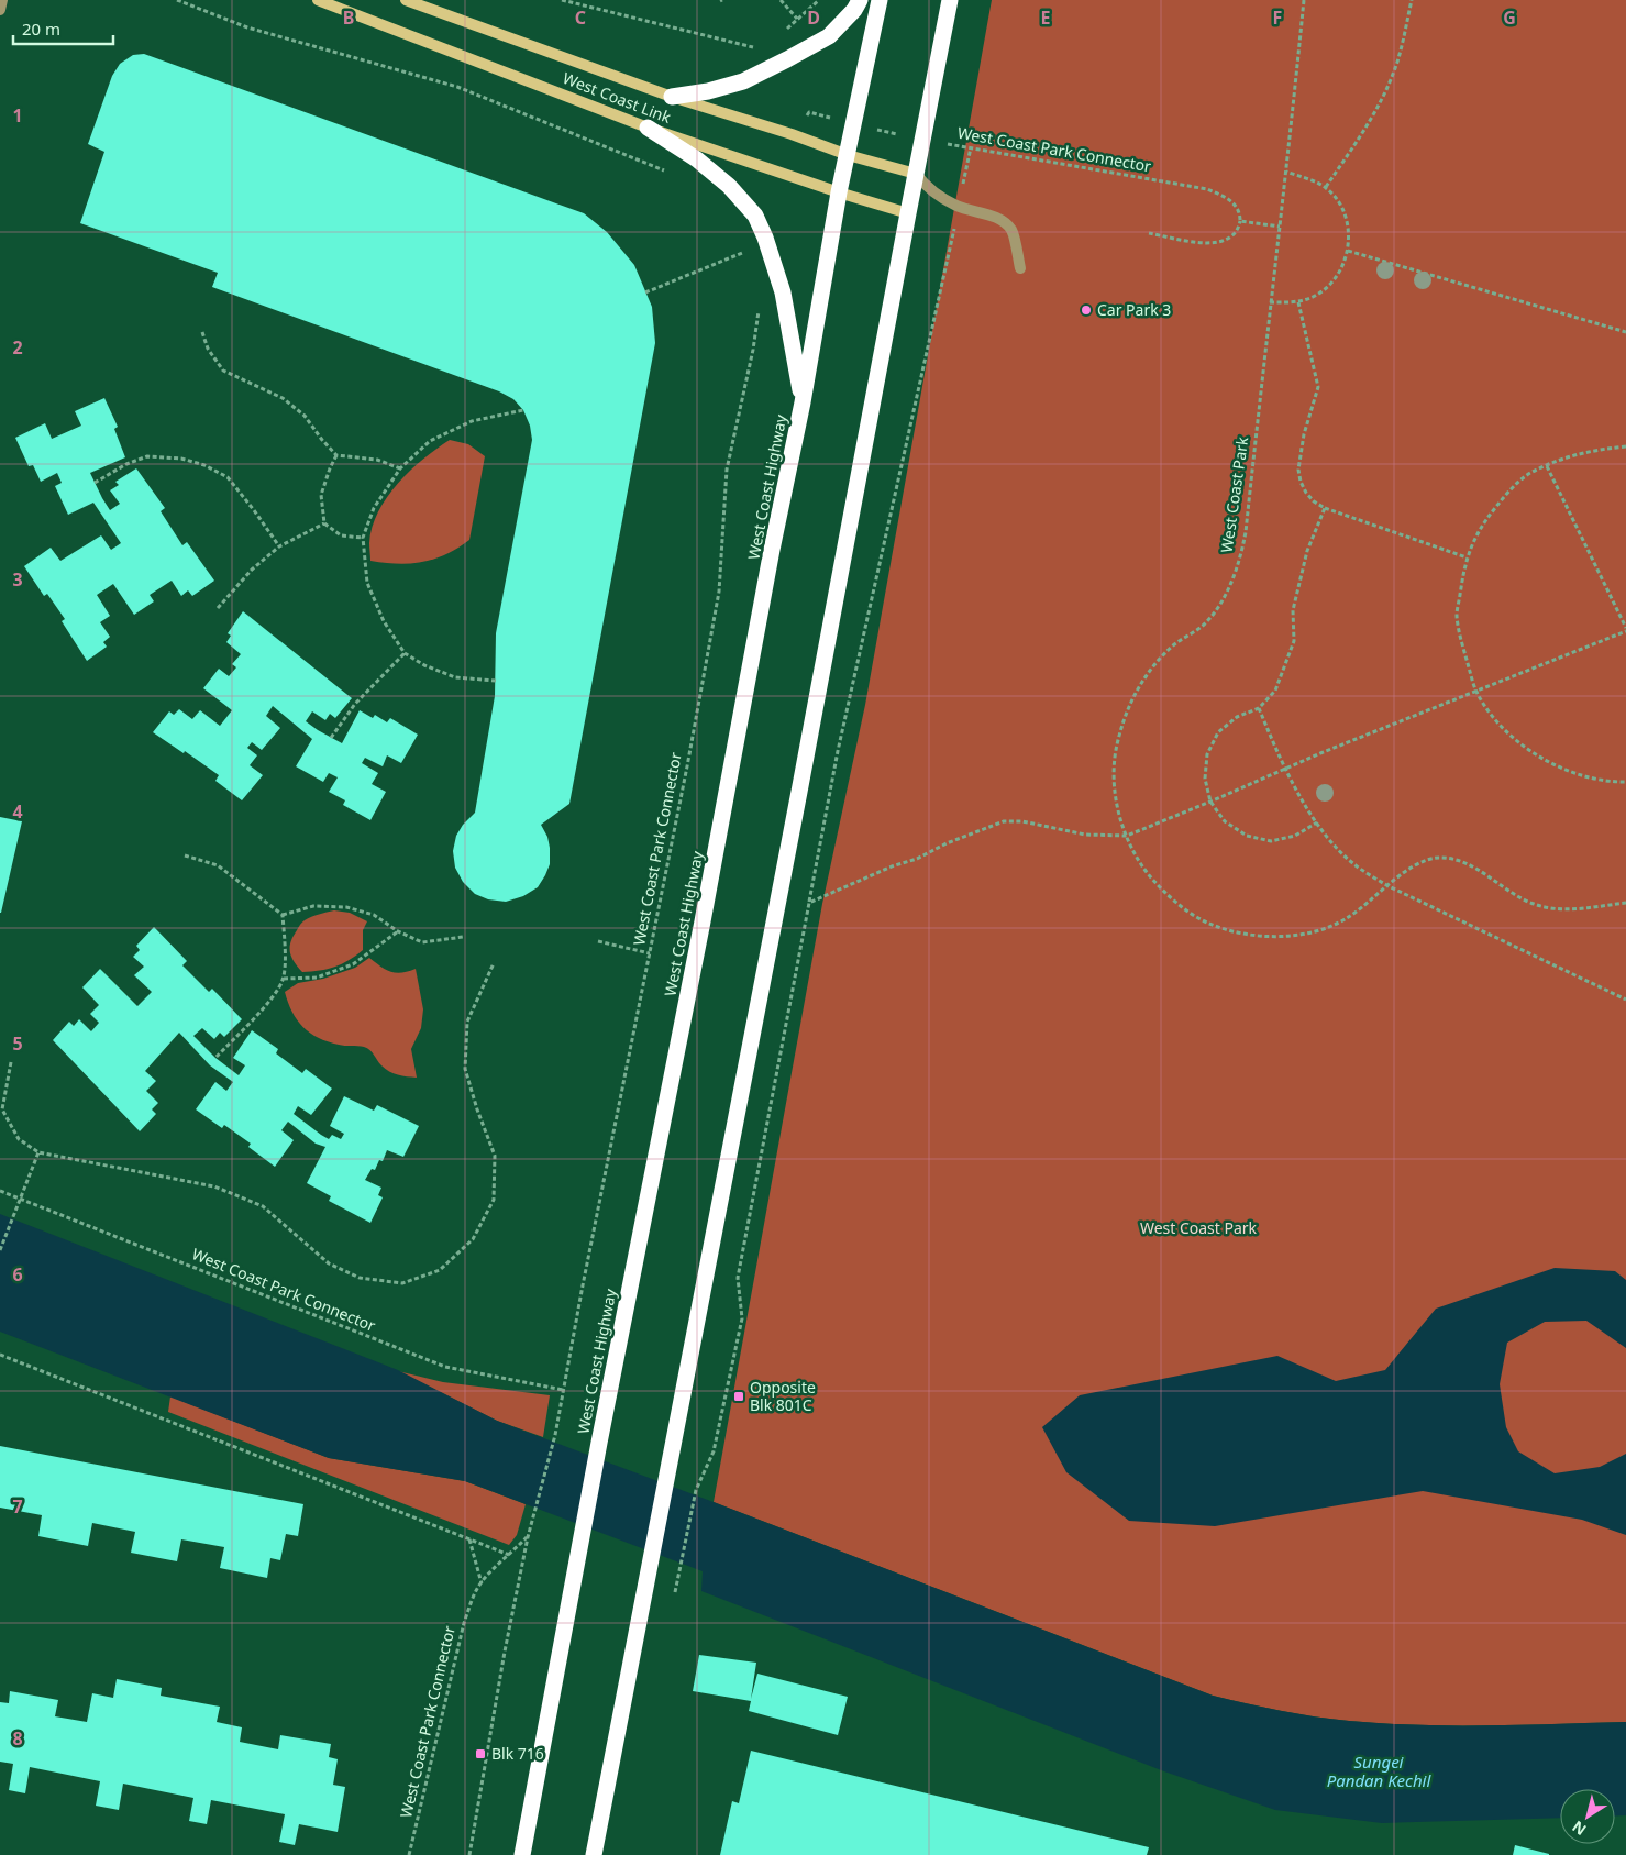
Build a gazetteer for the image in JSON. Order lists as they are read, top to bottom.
{
  "streets": {
    "highway": ["West Coast Highway"],
    "main road": ["West Coast Link"],
    "path": ["West Coast Park Connector", "West Coast Park"]
  },
  "crossings": [
    ["West Coast Link", "West Coast Highway"],
    ["West Coast Park Connector", "West Coast Highway"]
  ],
  "water": ["Sungei Pandan Kechil"],
  "parks": ["West Coast Park"],
  "places": {
    "other": ["Car Park 3"],
    "transit": ["Opposite Blk 801C", "Blk 716"]
  },
  "scale_bar": "20 m",
  "north": "bottom left",
  "grid": {
    "columns": [
      "B",
      "C",
      "D",
      "E",
      "F",
      "G"
    ],
    "rows": [
      "1",
      "2",
      "3",
      "4",
      "5",
      "6",
      "7",
      "8"
    ]
  }
}
